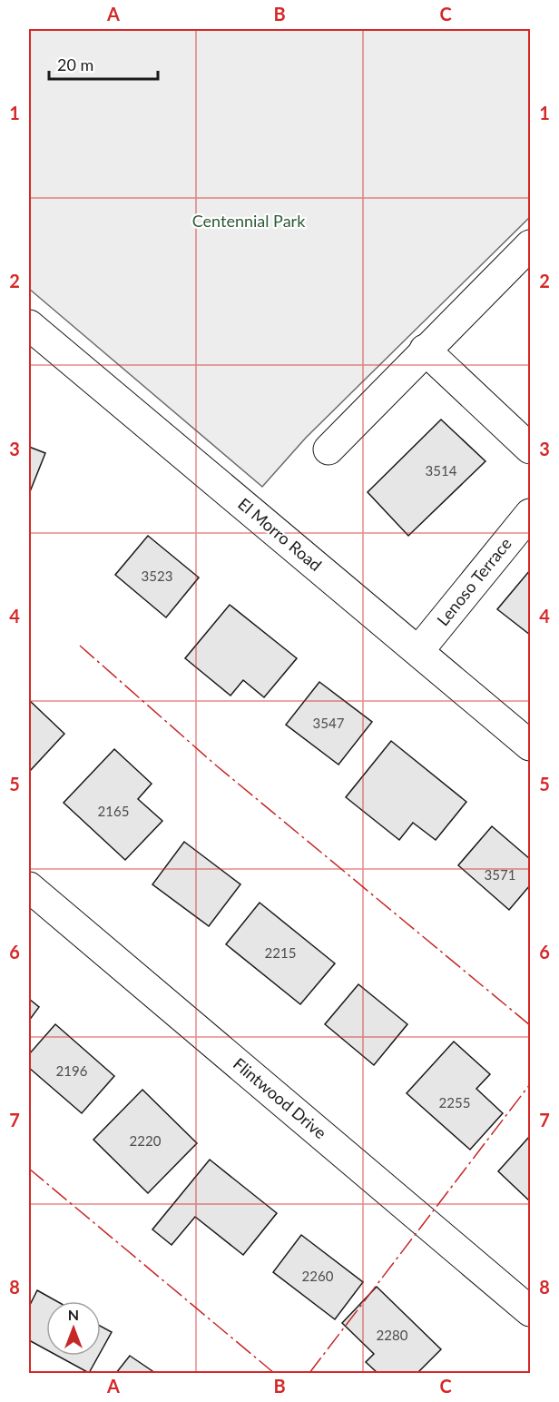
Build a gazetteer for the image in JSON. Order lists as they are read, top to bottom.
{
  "streets": {
    "street": ["El Morro Road", "Lenoso Terrace", "Flintwood Drive"]
  },
  "crossings": [
    ["El Morro Road", "Lenoso Terrace"]
  ],
  "parks": ["Centennial Park"],
  "house_numbers": [
    "3514",
    "3523",
    "3547",
    "2165",
    "3571",
    "2215",
    "2196",
    "2255",
    "2220",
    "2260",
    "2280"
  ],
  "scale_bar": "20 m",
  "north": "top",
  "grid": {
    "columns": ["A", "B", "C"],
    "rows": [
      "1",
      "2",
      "3",
      "4",
      "5",
      "6",
      "7",
      "8"
    ]
  }
}
